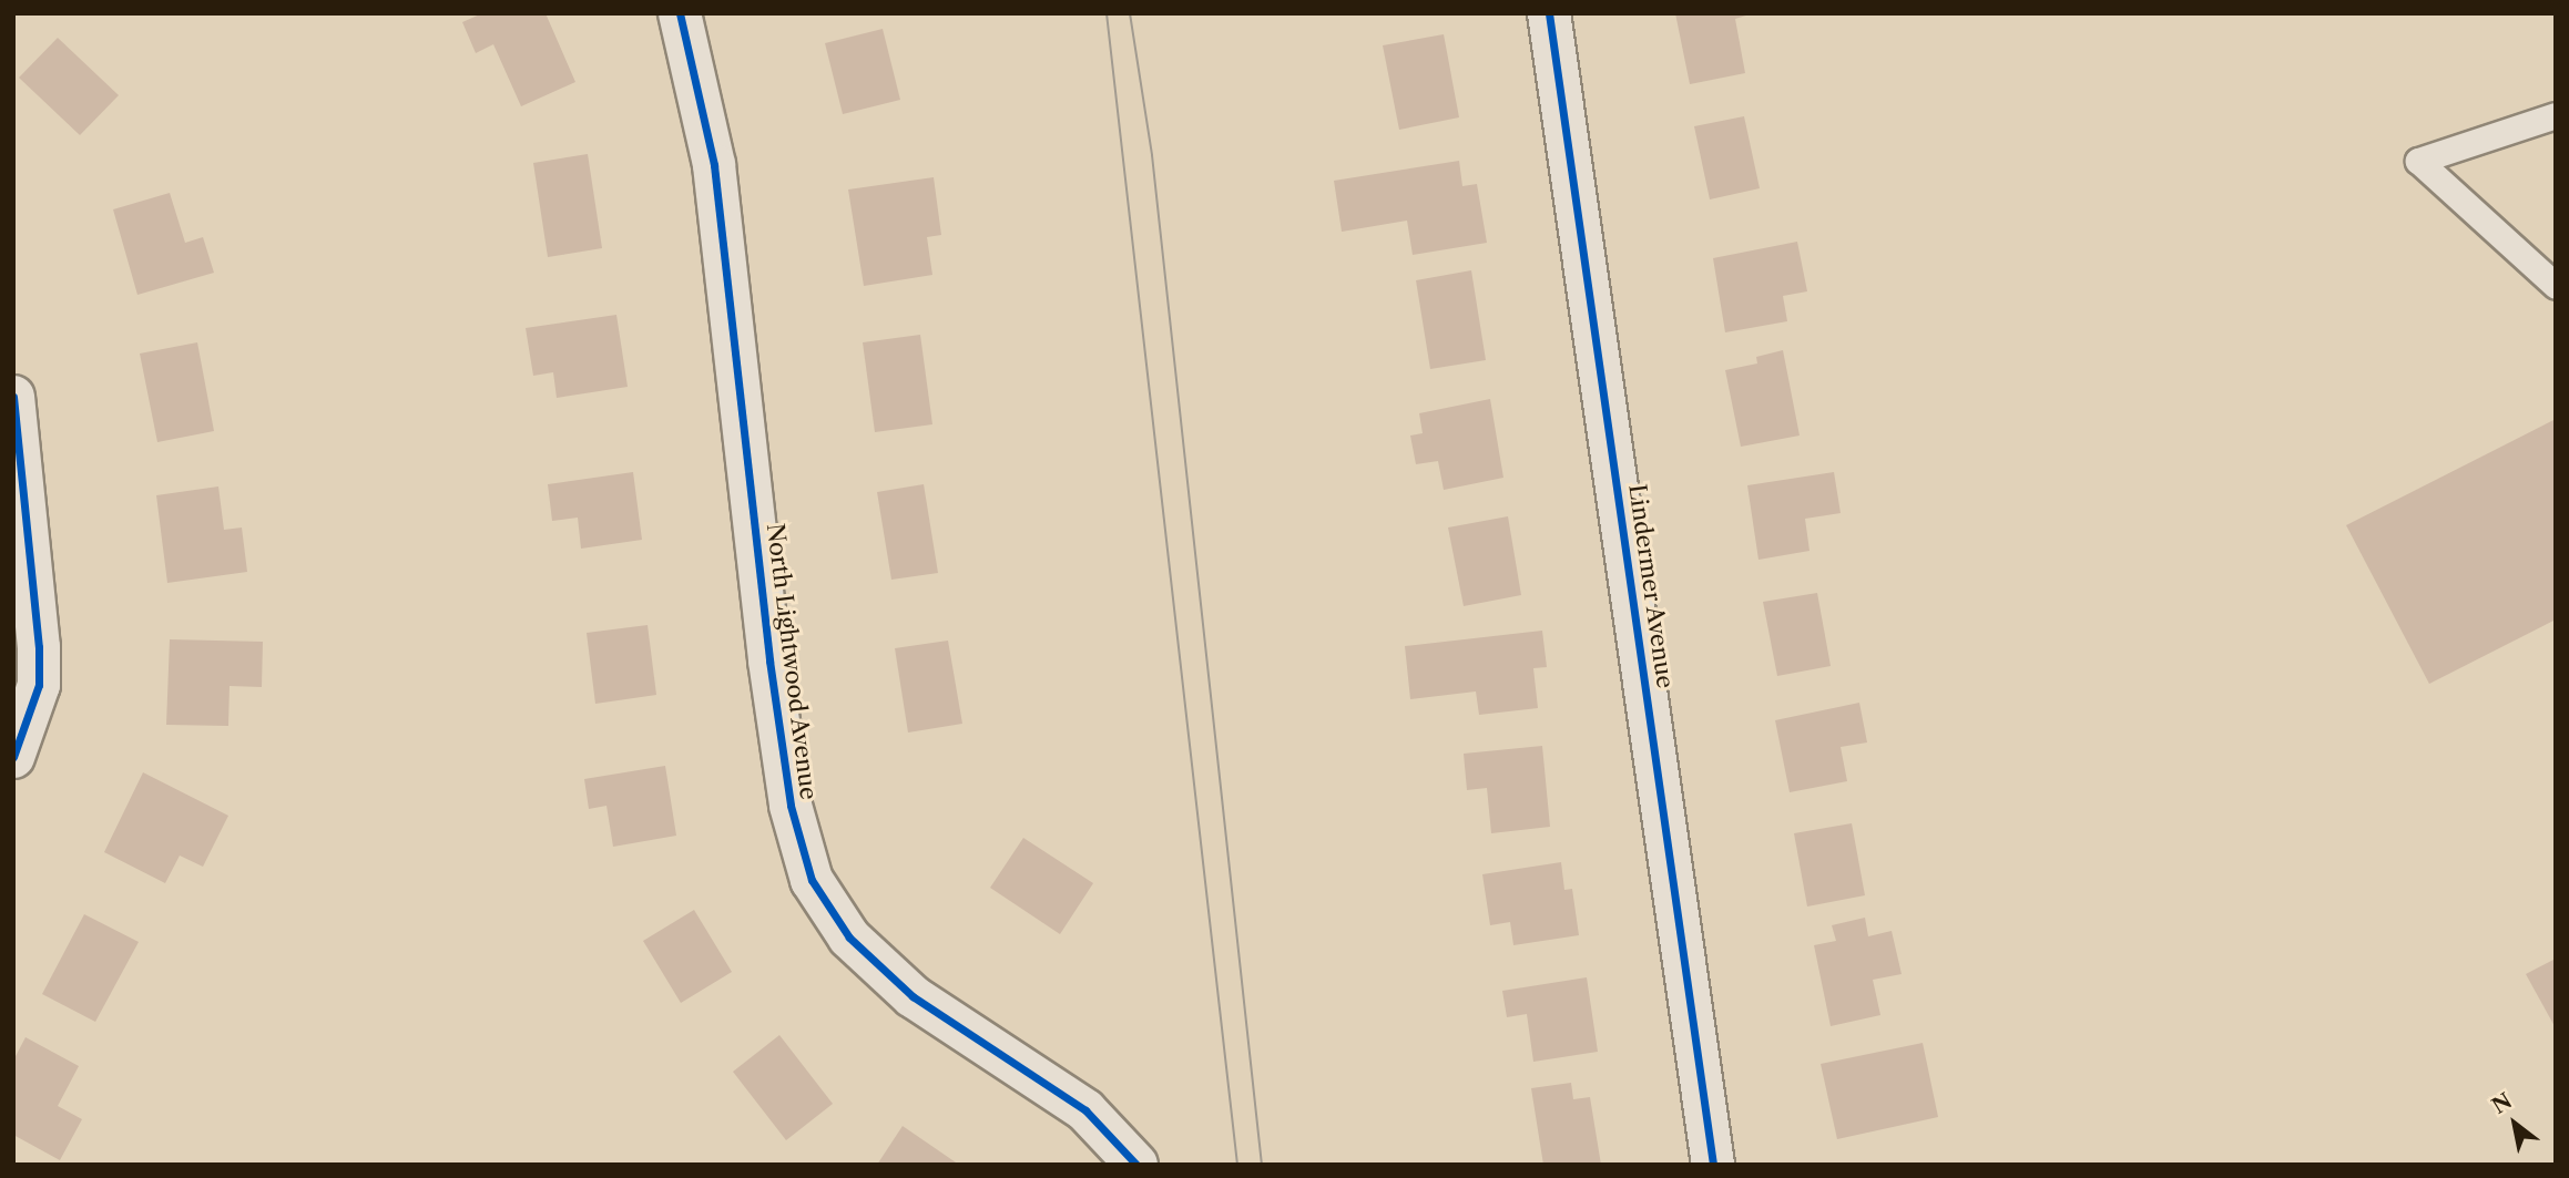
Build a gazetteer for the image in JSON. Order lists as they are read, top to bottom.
{
  "streets": {
    "street": ["Lindermer Avenue", "North Lightwood Avenue"]
  },
  "north": "top left"
}
